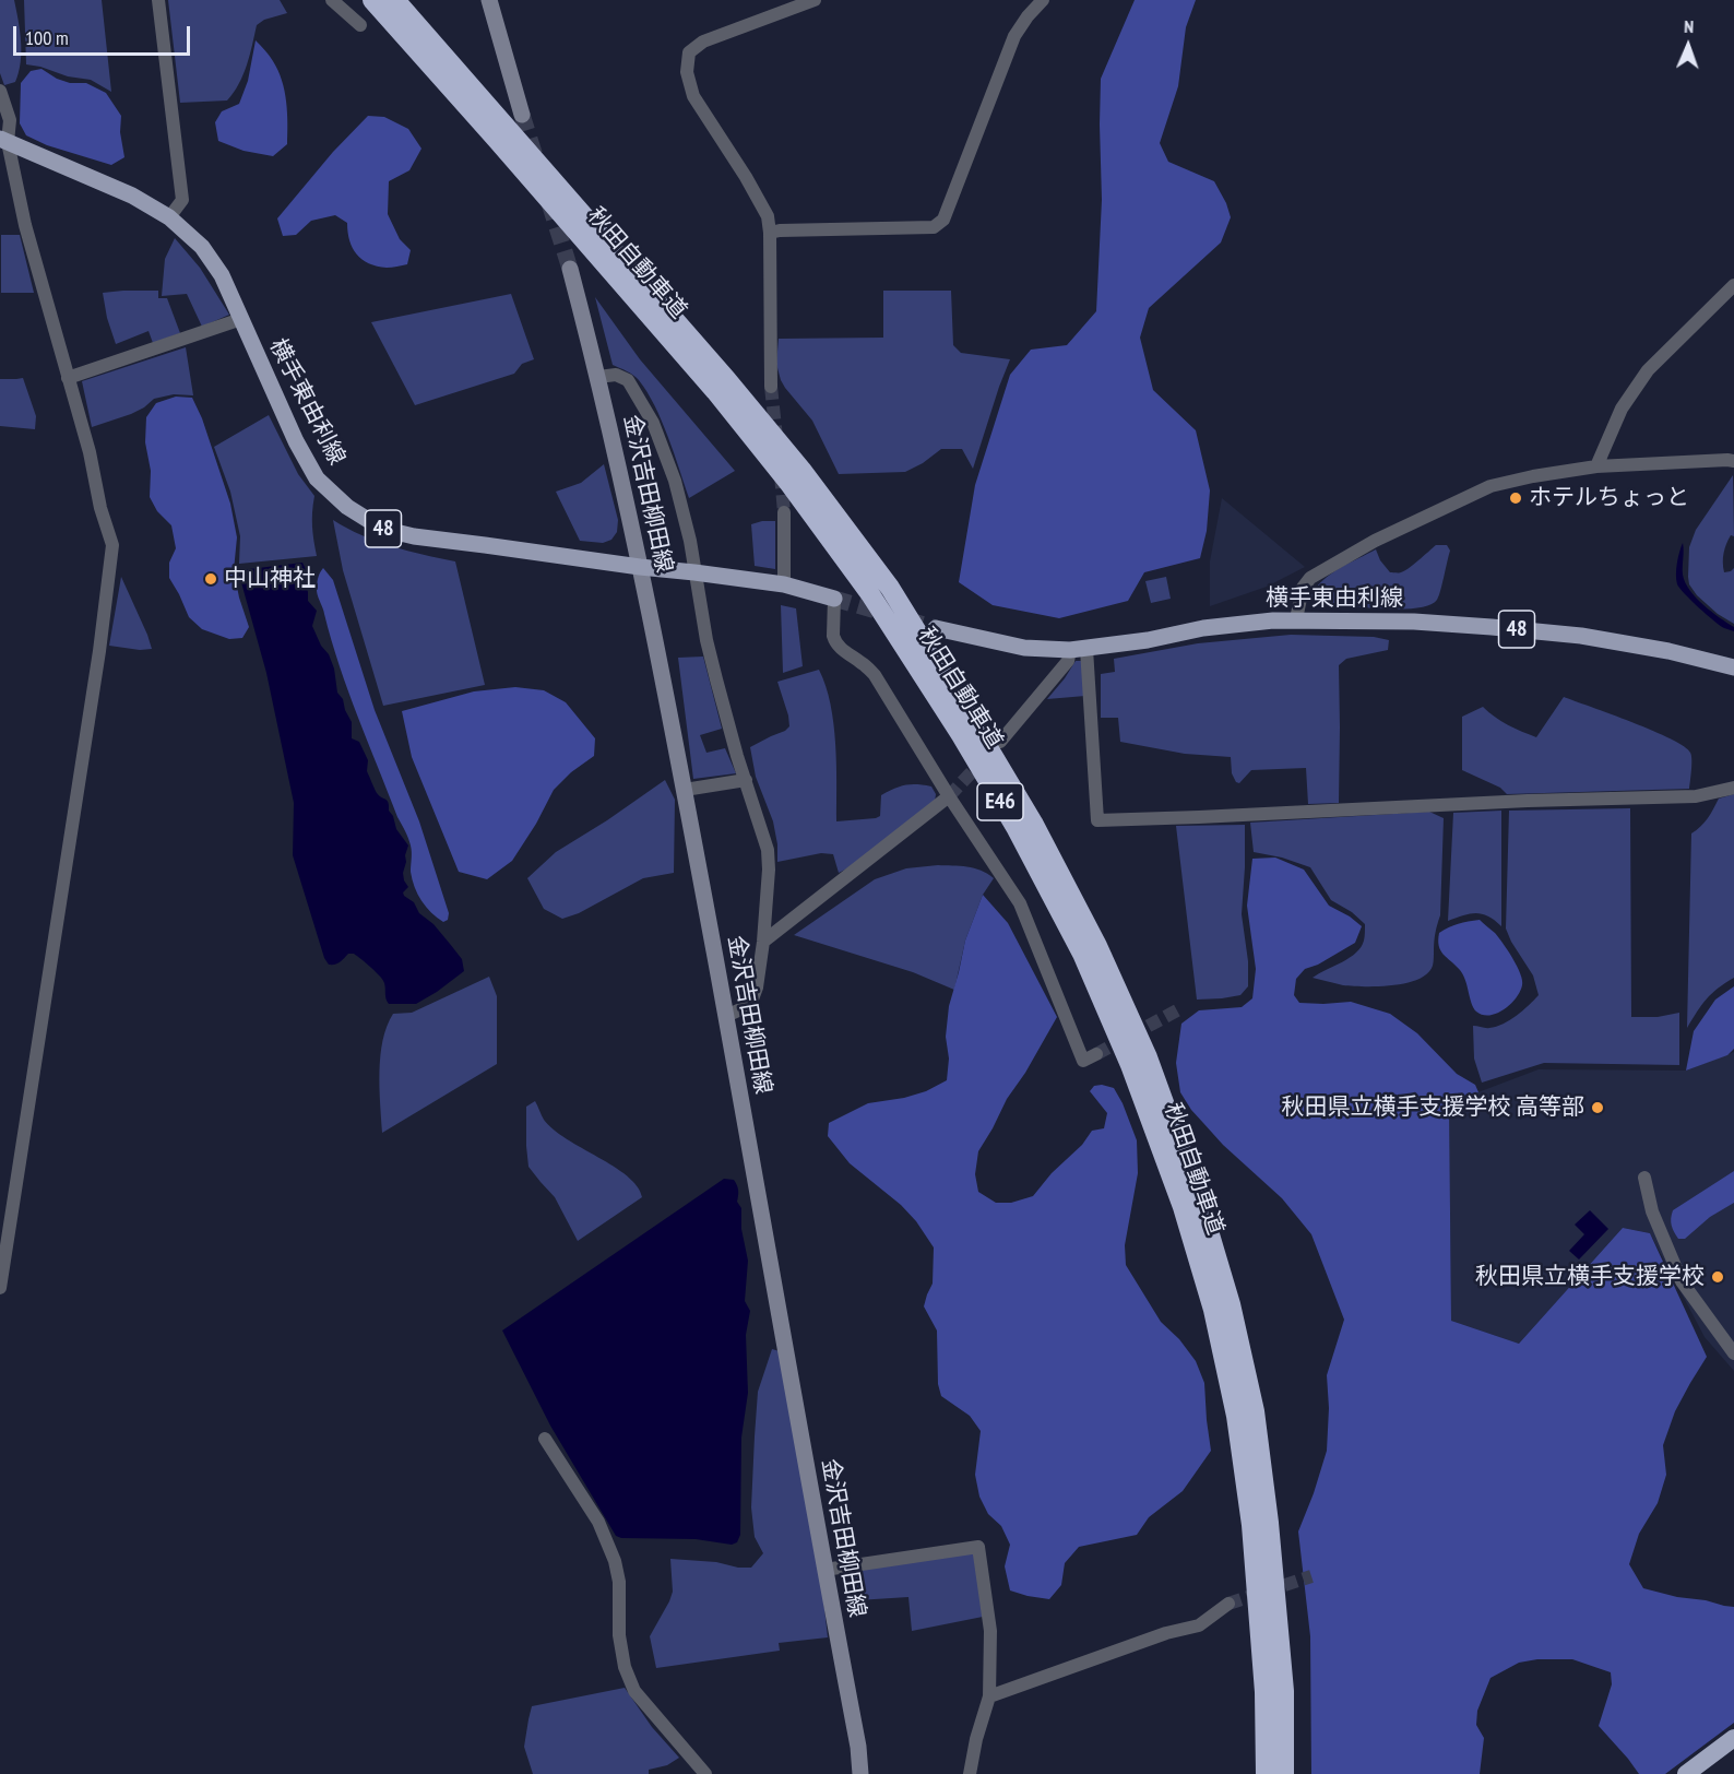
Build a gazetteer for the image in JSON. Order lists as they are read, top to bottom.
{
  "streets": {
    "highway": ["秋田自動車道", "E46"],
    "main road": ["横手東由利線", "金沢吉田柳田線", "48"]
  },
  "crossings": [
    ["横手東由利線", "金沢吉田柳田線"]
  ],
  "places": [
    "ホテルちょっと",
    "中山神社",
    "秋田県立横手支援学校 高等部",
    "秋田県立横手支援学校"
  ],
  "scale_bar": "100 m",
  "north": "top"
}
